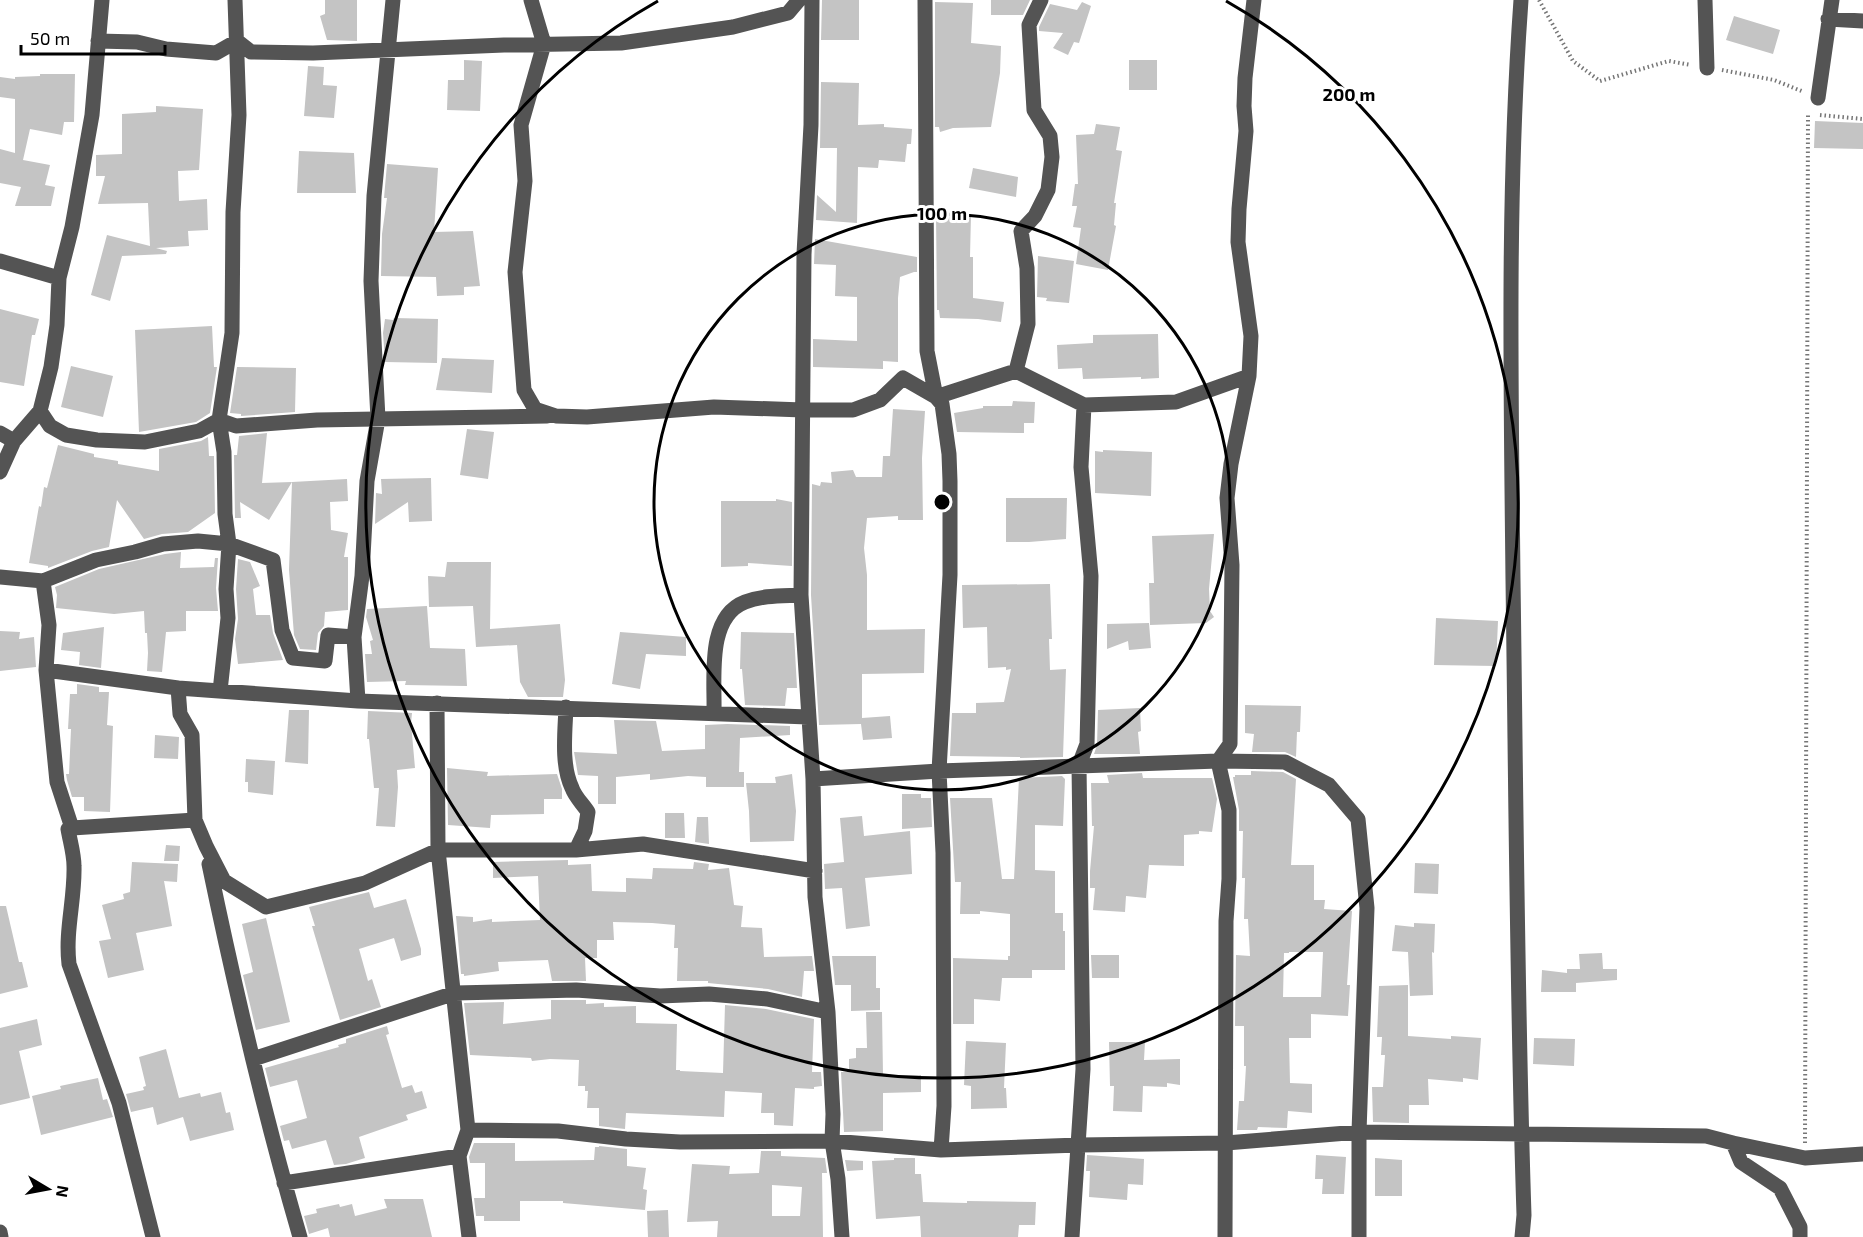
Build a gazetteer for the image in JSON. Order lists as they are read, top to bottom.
{
  "scale_bar": "50 m",
  "north": "right",
  "rings": ["200 m", "100 m"]
}
